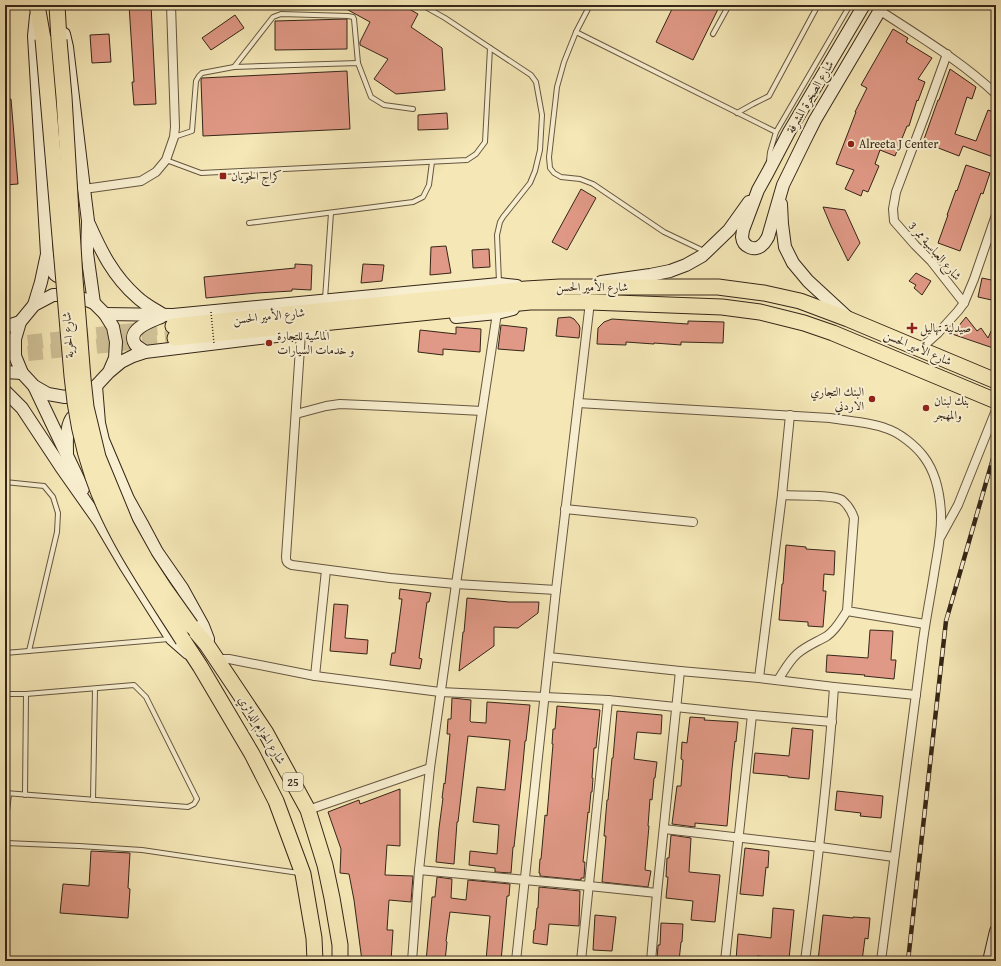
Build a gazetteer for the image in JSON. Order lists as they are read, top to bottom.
{
  "streets": {
    "highway": [
      "شارع الأمير الحسن",
      "شارع الحرية",
      "شارع الحزام الدائري",
      "25"
    ],
    "main road": ["شارع الصخرة المشرفة"],
    "street": ["شارع العباسية ممر 3"]
  },
  "crossings": [
    ["شارع الحرية", "شارع الحزام الدائري"],
    ["شارع الحرية", "25"],
    ["شارع الحزام الدائري", "25"]
  ],
  "places": {
    "other": [
      "Alreeta J Center",
      "الماسية للتجارة و خدمات السيارات",
      "البنك التجاري الاردني",
      "بنك لبنان والمهجر"
    ],
    "transit": ["كراج الحويان"],
    "health": ["صيدلية تهاليل"]
  }
}
